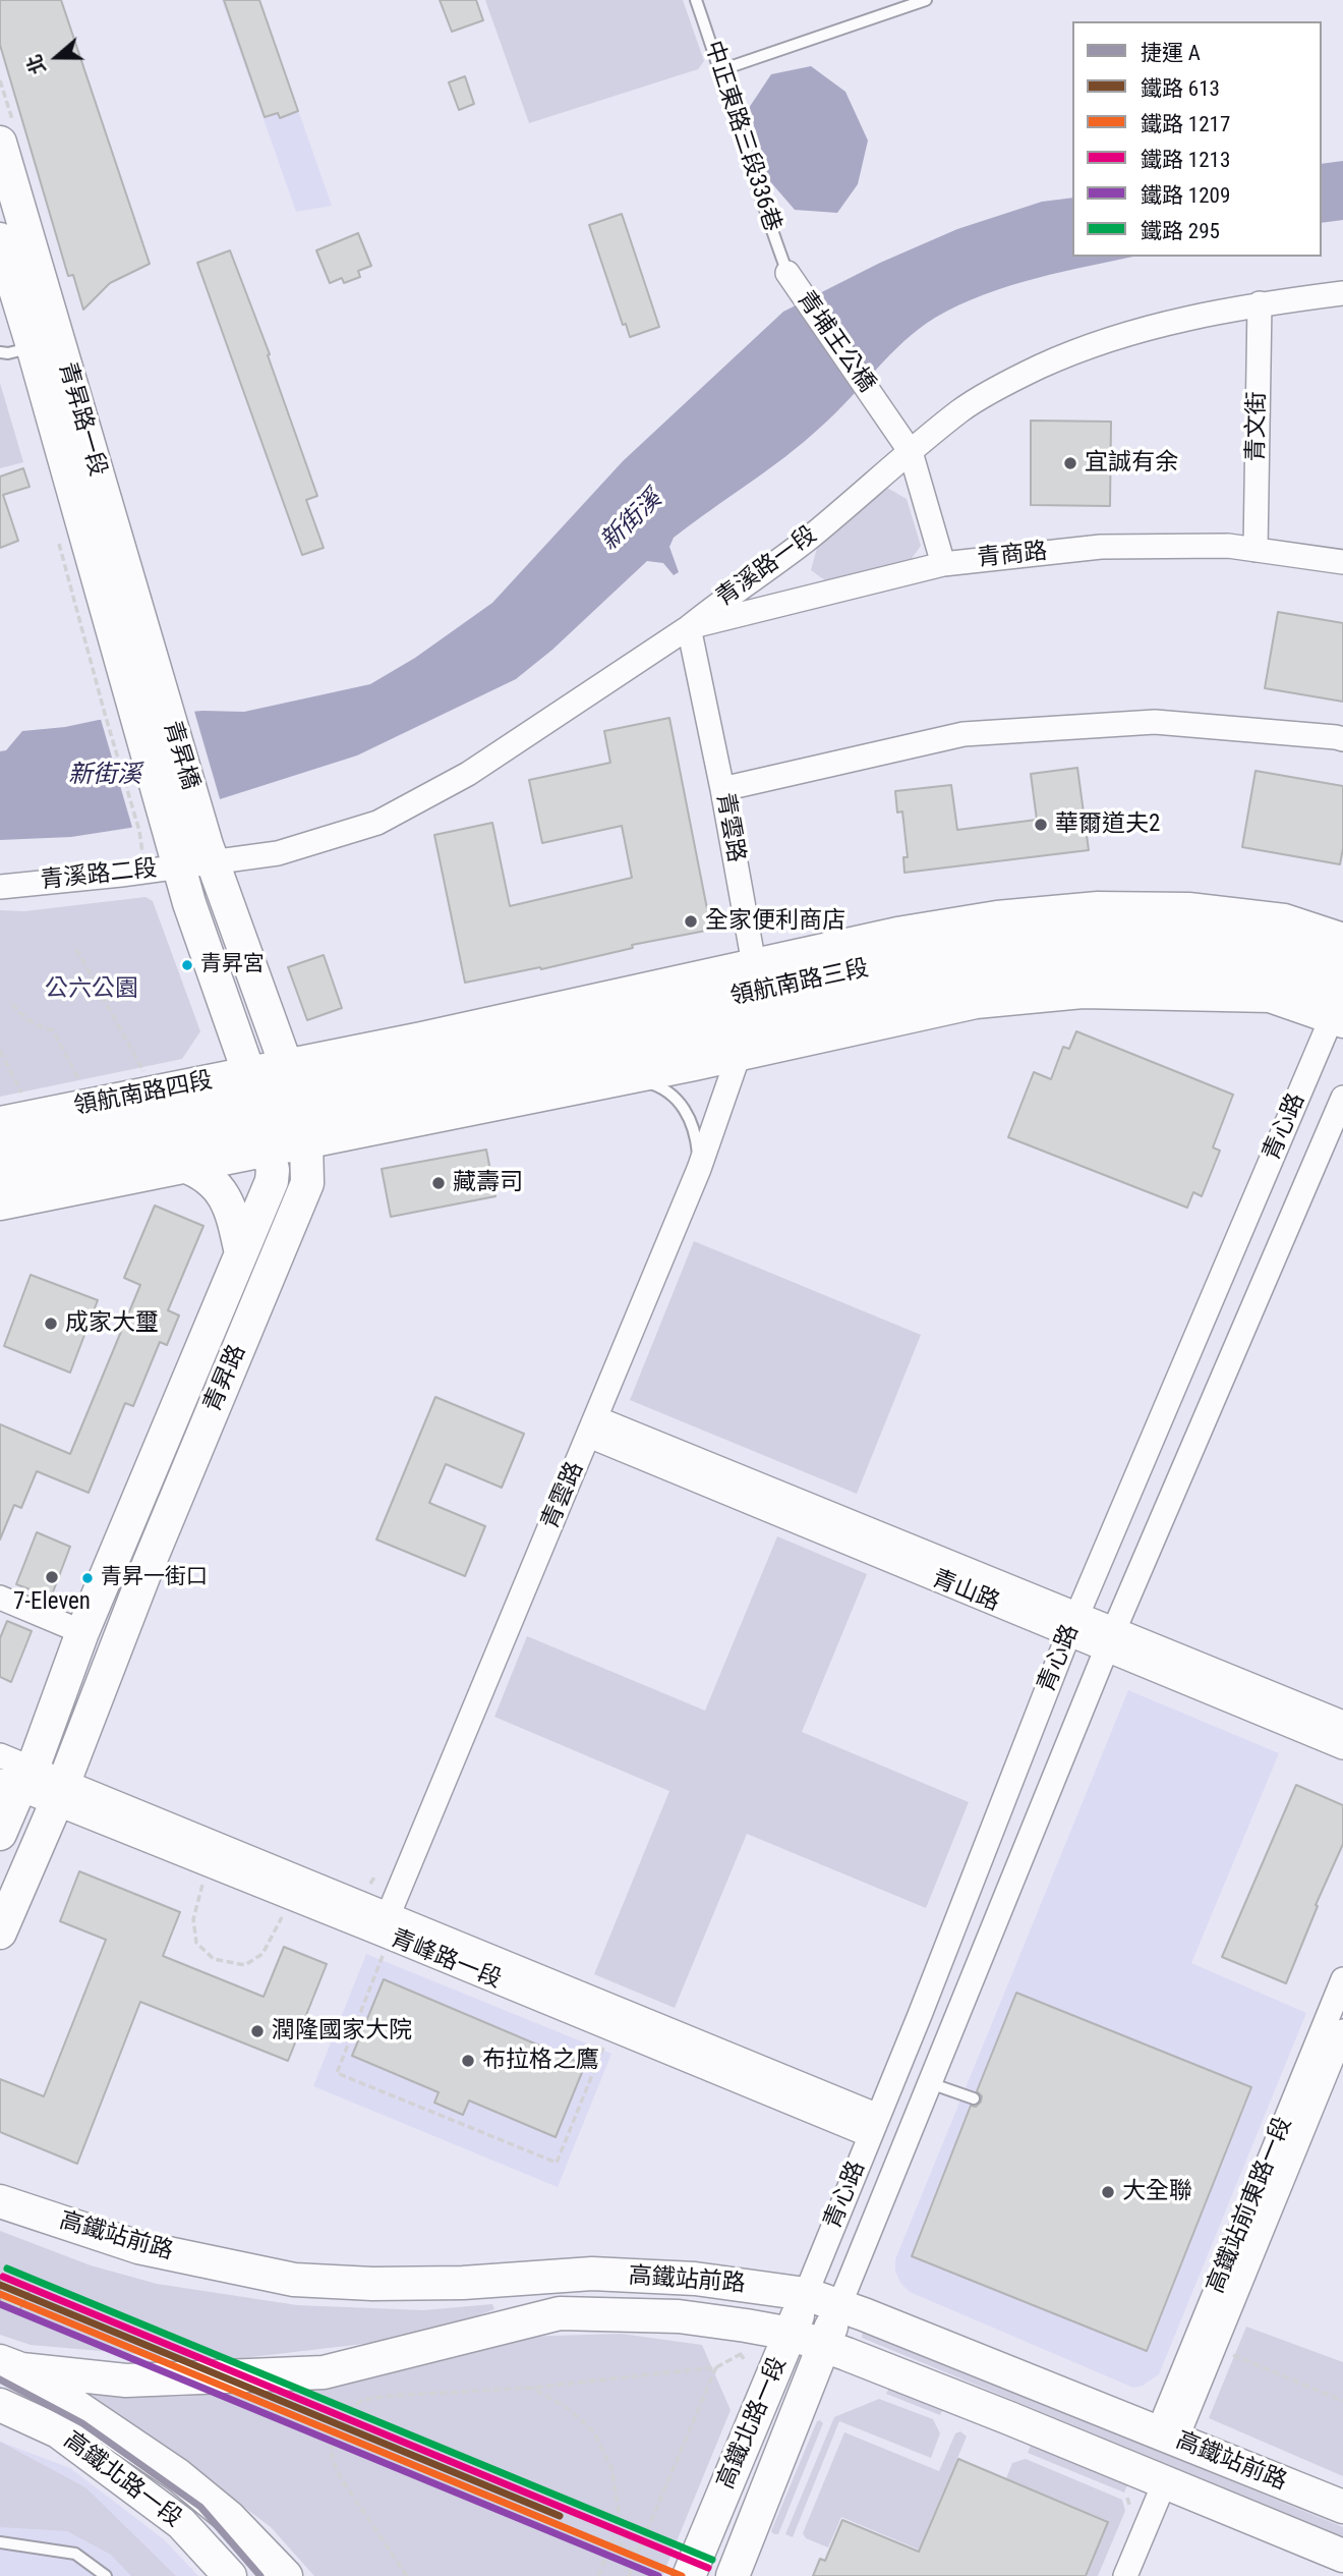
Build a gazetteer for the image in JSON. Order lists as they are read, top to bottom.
{
  "streets": {
    "main road": ["領航南路三段", "領航南路四段"],
    "street": [
      "青埔王公橋",
      "青昇路一段",
      "青文街",
      "青商路",
      "青溪路一段",
      "青昇橋",
      "青雲路",
      "青溪路二段",
      "青心路",
      "青昇路",
      "青山路",
      "青峰路一段",
      "高鐵站前東路一段",
      "高鐵站前路",
      "高鐵北路一段"
    ],
    "lane": ["中正東路三段336巷"]
  },
  "crossings": [
    ["中正東路三段336巷", "青埔王公橋"],
    ["青埔王公橋", "青商路"],
    ["青埔王公橋", "青溪路一段"],
    ["青昇路一段", "青昇橋"],
    ["青文街", "青商路"],
    ["青文街", "青溪路一段"],
    ["青商路", "青溪路一段"],
    ["青商路", "青雲路"],
    ["青溪路一段", "青雲路"],
    ["青溪路一段", "青溪路二段"],
    ["青溪路一段", "青昇路"],
    ["青昇橋", "青昇路"],
    ["青雲路", "領航南路三段"],
    ["青雲路", "青山路"],
    ["青雲路", "青峰路一段"],
    ["青溪路二段", "青昇路"],
    ["領航南路三段", "領航南路四段"],
    ["領航南路三段", "青心路"],
    ["領航南路三段", "青昇路"],
    ["領航南路四段", "青昇路"],
    ["青心路", "青山路"],
    ["青心路", "青峰路一段"],
    ["青心路", "高鐵站前路"],
    ["青心路", "高鐵北路一段"],
    ["青昇路", "青峰路一段"],
    ["高鐵站前東路一段", "高鐵站前路"],
    ["高鐵站前路", "高鐵北路一段"]
  ],
  "water": ["新街溪"],
  "parks": ["公六公園"],
  "places": [
    "宜誠有余",
    "華爾道夫2",
    "全家便利商店",
    "青昇宮",
    "藏壽司",
    "成家大璽",
    "7-Eleven",
    "青昇一街口",
    "潤隆國家大院",
    "布拉格之鷹",
    "大全聯"
  ],
  "lines": [
    "rail line 295",
    "rail line 1213",
    "rail line 613",
    "rail line 1217",
    "rail line 1209",
    "metro line A"
  ],
  "legend": [
    "捷運 A",
    "鐵路 613",
    "鐵路 1217",
    "鐵路 1213",
    "鐵路 1209",
    "鐵路 295"
  ],
  "north": "left"
}
